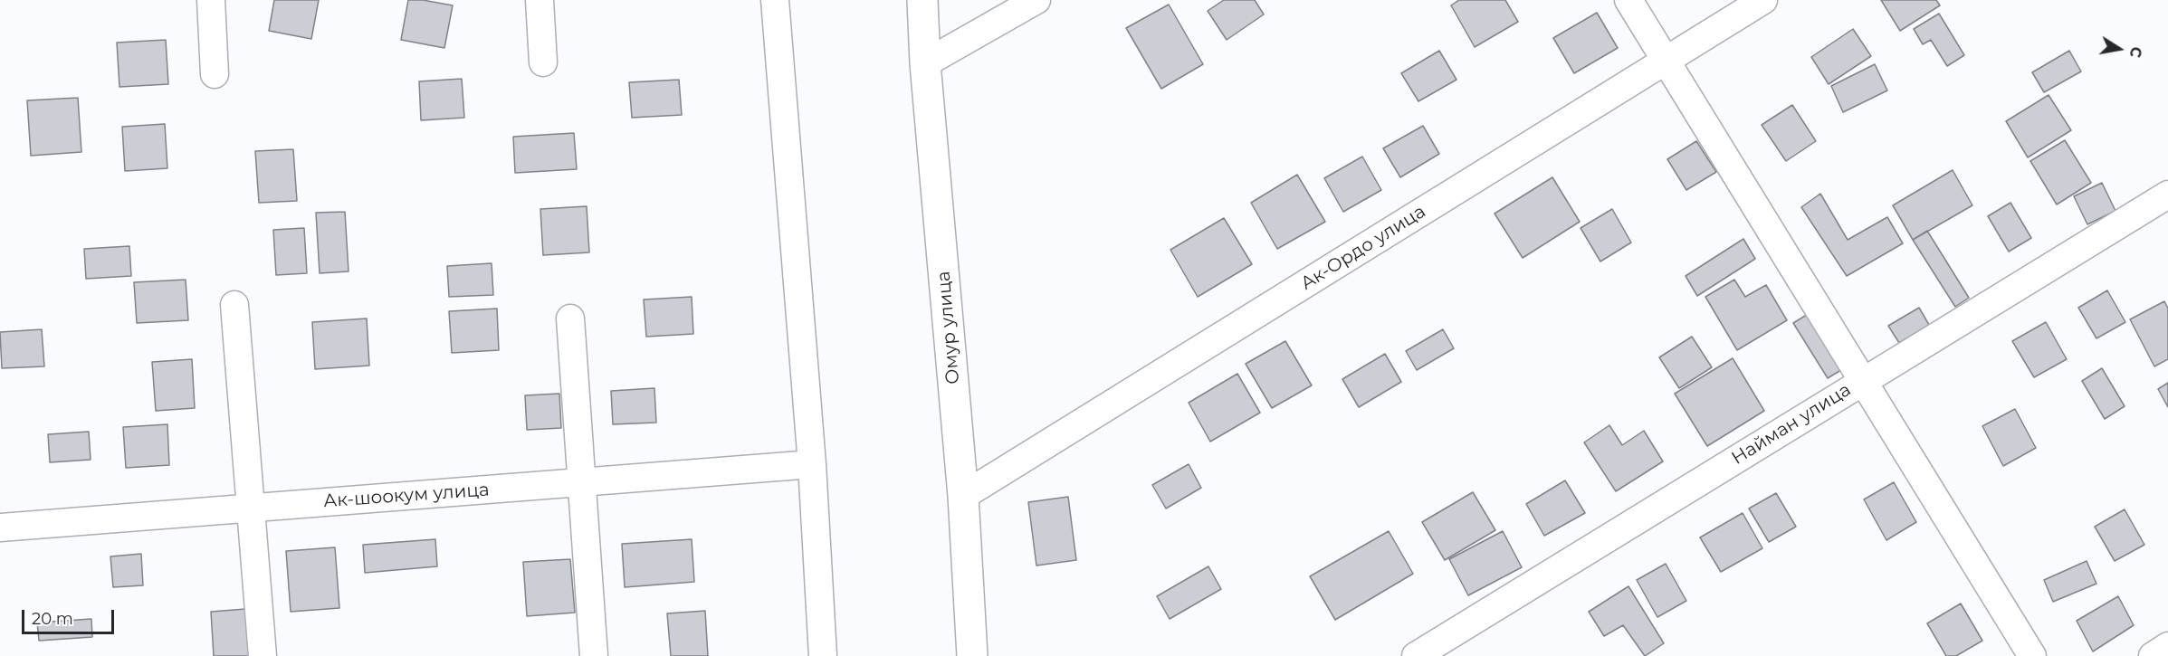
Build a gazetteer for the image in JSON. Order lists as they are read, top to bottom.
{
  "streets": {
    "street": [
      "Ак-Ордо улица",
      "Омур улица",
      "Найман улица",
      "Ак-шоокум улица"
    ]
  },
  "crossings": [
    ["Ак-Ордо улица", "Омур улица"]
  ],
  "scale_bar": "20 m",
  "north": "right"
}
